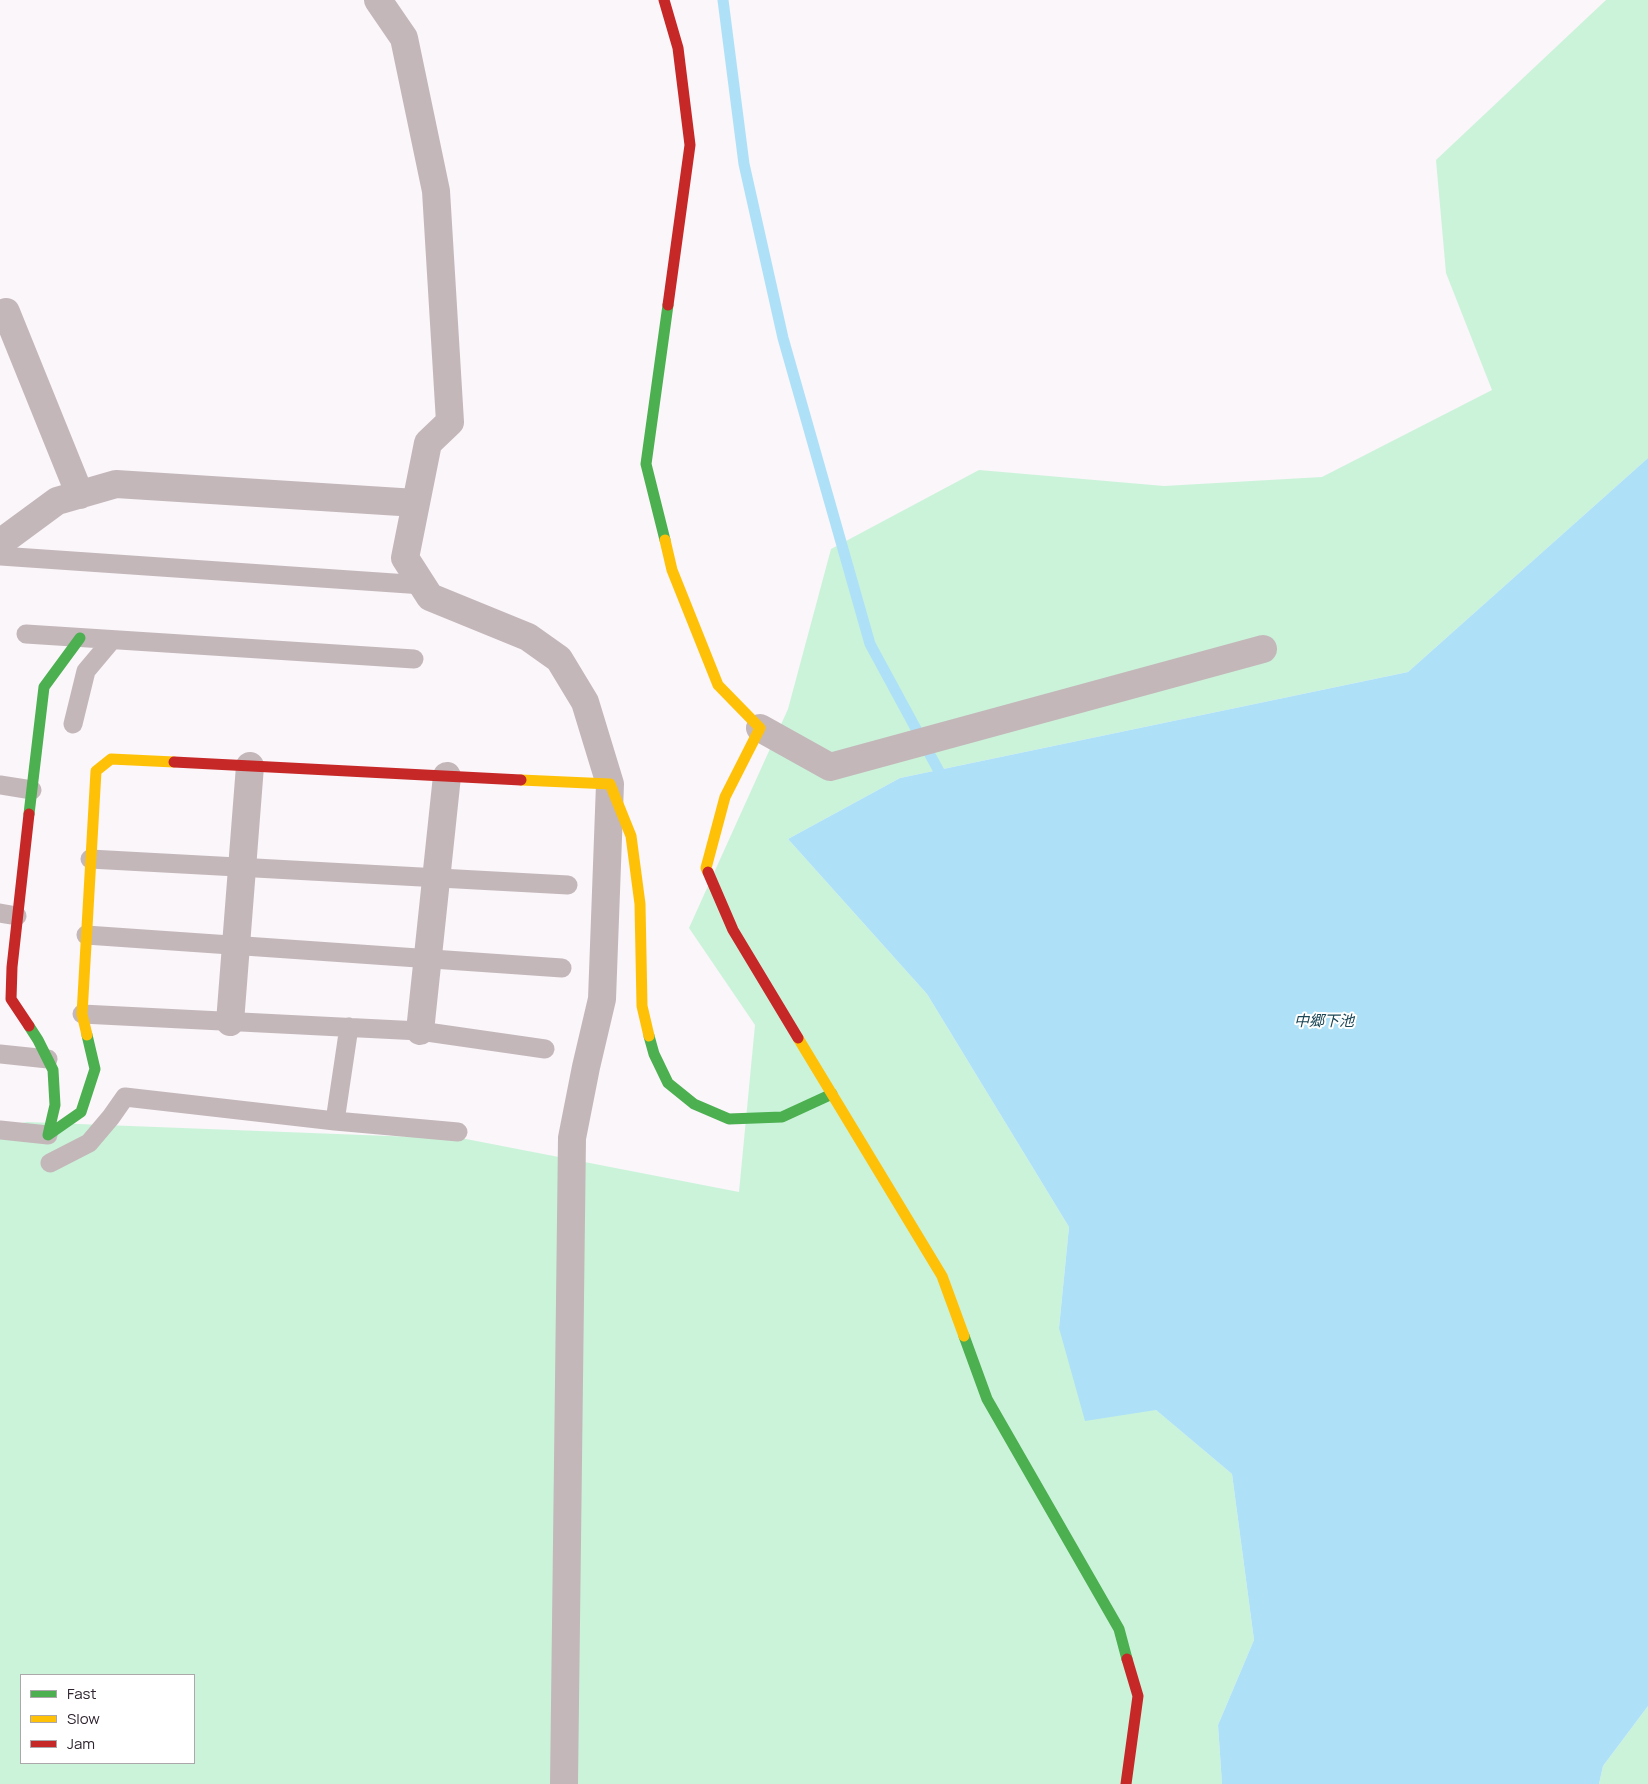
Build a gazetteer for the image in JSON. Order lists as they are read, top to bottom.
{
  "water": ["中郷下池"],
  "legend": ["Fast", "Slow", "Jam"]
}
